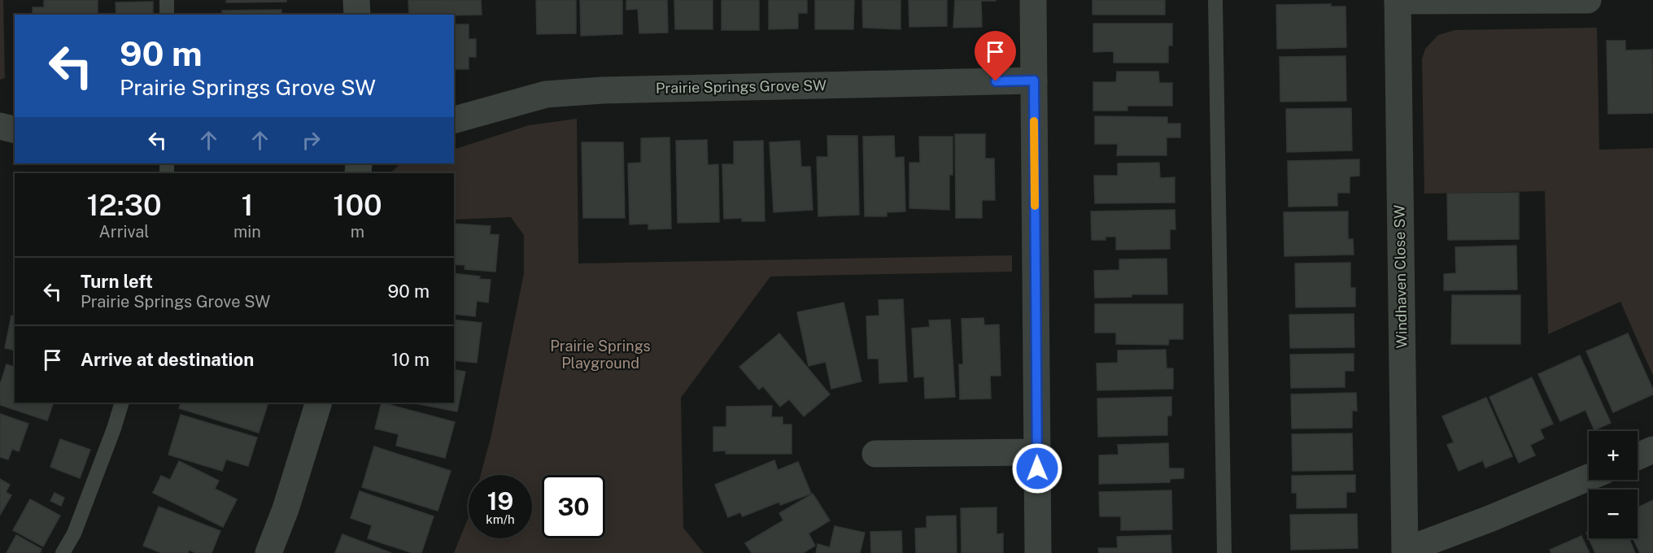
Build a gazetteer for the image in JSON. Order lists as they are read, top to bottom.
{
  "streets": {
    "street": ["Prairie Springs Grove SW", "Windhaven Close SW"]
  },
  "parks": ["Prairie Springs Playground"],
  "page": {
    "turn": ["90 m", "Prairie Springs Grove SW"],
    "eta": [
      "12:30",
      "Arrival",
      "1",
      "min",
      "100",
      "m"
    ],
    "list": [
      {
        "name": "Turn left",
        "note": "Prairie Springs Grove SW",
        "value": "90 m"
      },
      {
        "name": "Arrive at destination",
        "value": "10 m"
      }
    ],
    "map_buttons": ["+", "−"],
    "speed": "19 km/h",
    "limit": "30"
  }
}
